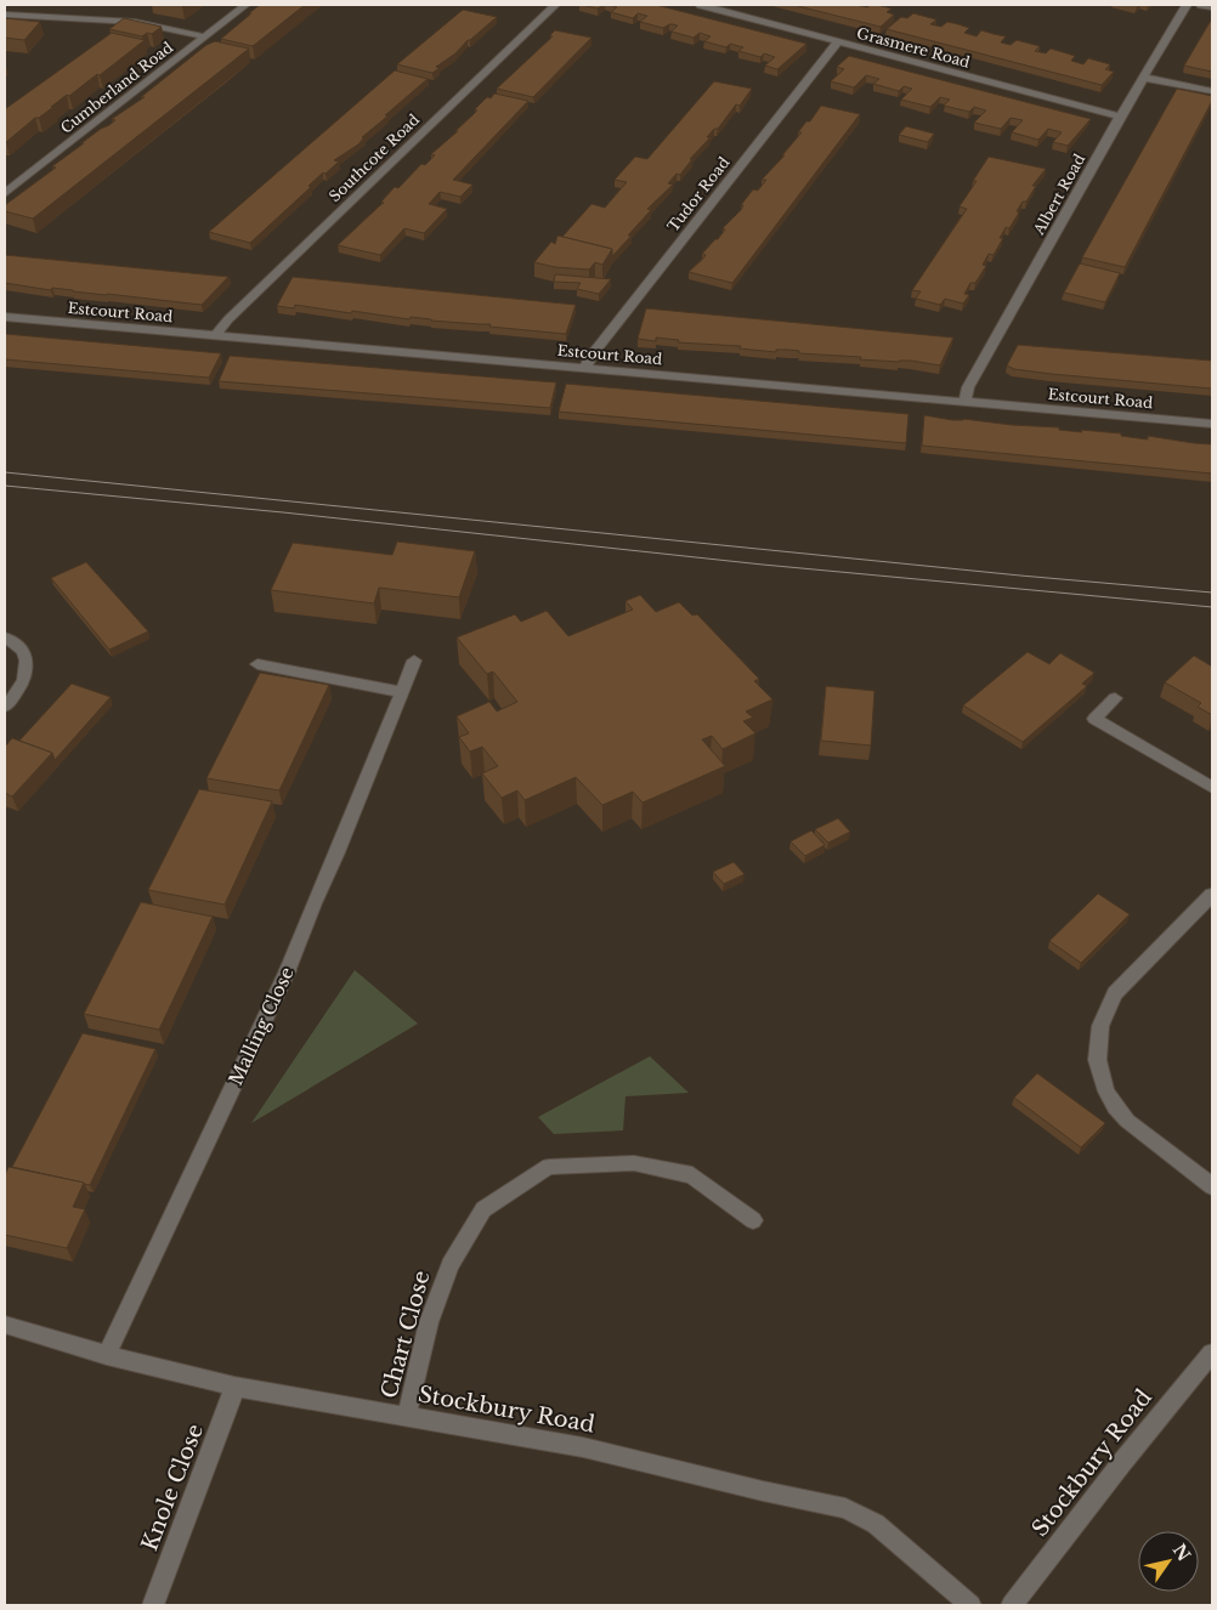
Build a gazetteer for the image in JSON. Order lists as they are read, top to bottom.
{
  "streets": {
    "street": [
      "Grasmere Road",
      "Cumberland Road",
      "Southcote Road",
      "Tudor Road",
      "Albert Road",
      "Estcourt Road",
      "Malling Close",
      "Chart Close",
      "Stockbury Road",
      "Knole Close"
    ]
  },
  "crossings": [
    ["Grasmere Road", "Tudor Road"],
    ["Grasmere Road", "Albert Road"],
    ["Southcote Road", "Estcourt Road"],
    ["Tudor Road", "Estcourt Road"],
    ["Albert Road", "Estcourt Road"],
    ["Malling Close", "Stockbury Road"],
    ["Chart Close", "Stockbury Road"],
    ["Stockbury Road", "Knole Close"]
  ],
  "north": "top right"
}
